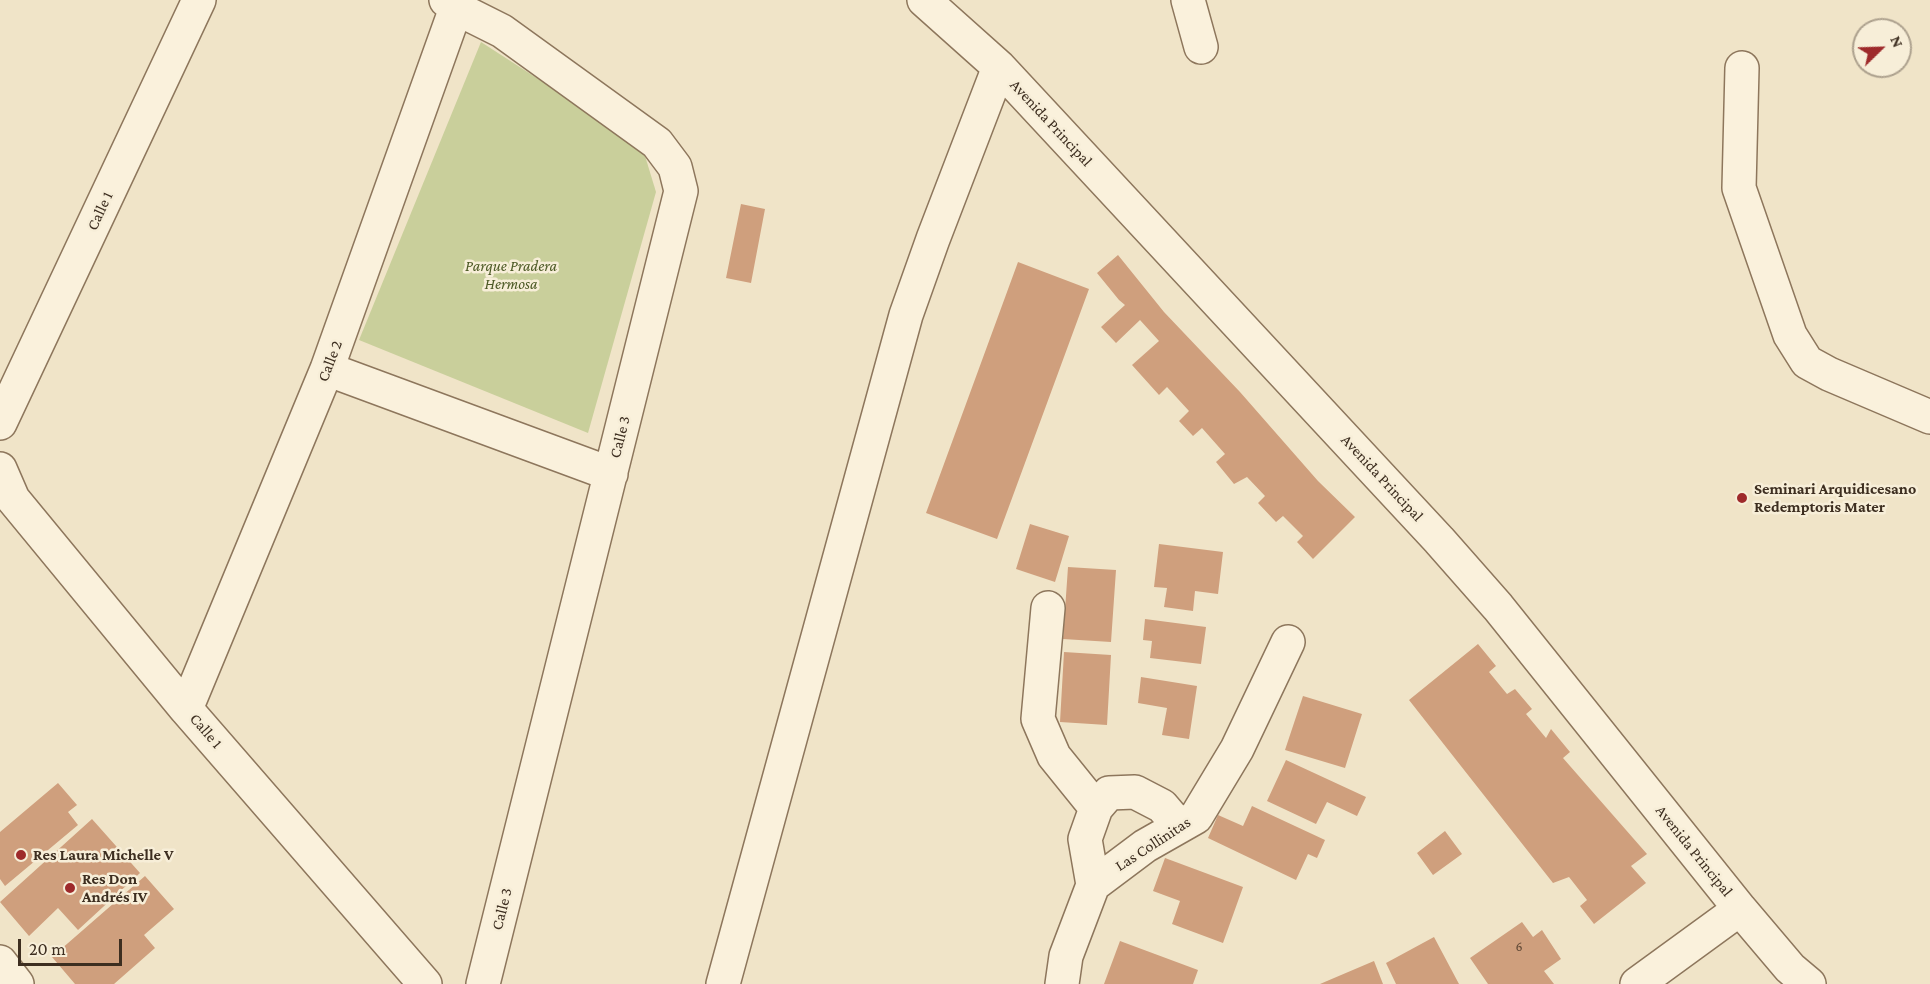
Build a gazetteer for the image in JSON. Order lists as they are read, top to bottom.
{
  "streets": {
    "street": [
      "Avenida Principal",
      "Calle 1",
      "Calle 2",
      "Calle 3",
      "Las Collinitas"
    ]
  },
  "crossings": [
    ["Calle 1", "Calle 2"],
    ["Calle 2", "Calle 3"]
  ],
  "parks": ["Parque Pradera Hermosa"],
  "places": ["Seminari Arquidicesano Redemptoris Mater", "Res Laura Michelle V", "Res Don Andrés IV"],
  "house_numbers": ["6"],
  "scale_bar": "20 m",
  "north": "top right"
}
